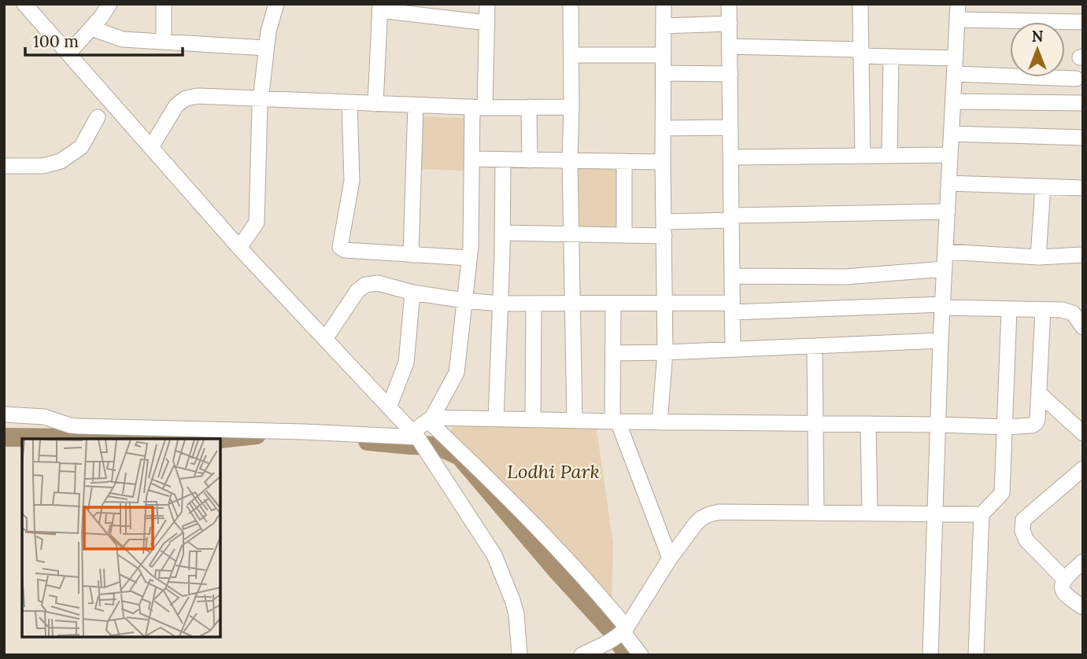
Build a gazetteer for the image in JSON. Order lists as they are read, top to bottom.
{
  "parks": ["Lodhi Park"],
  "scale_bar": "100 m",
  "north": "top"
}
